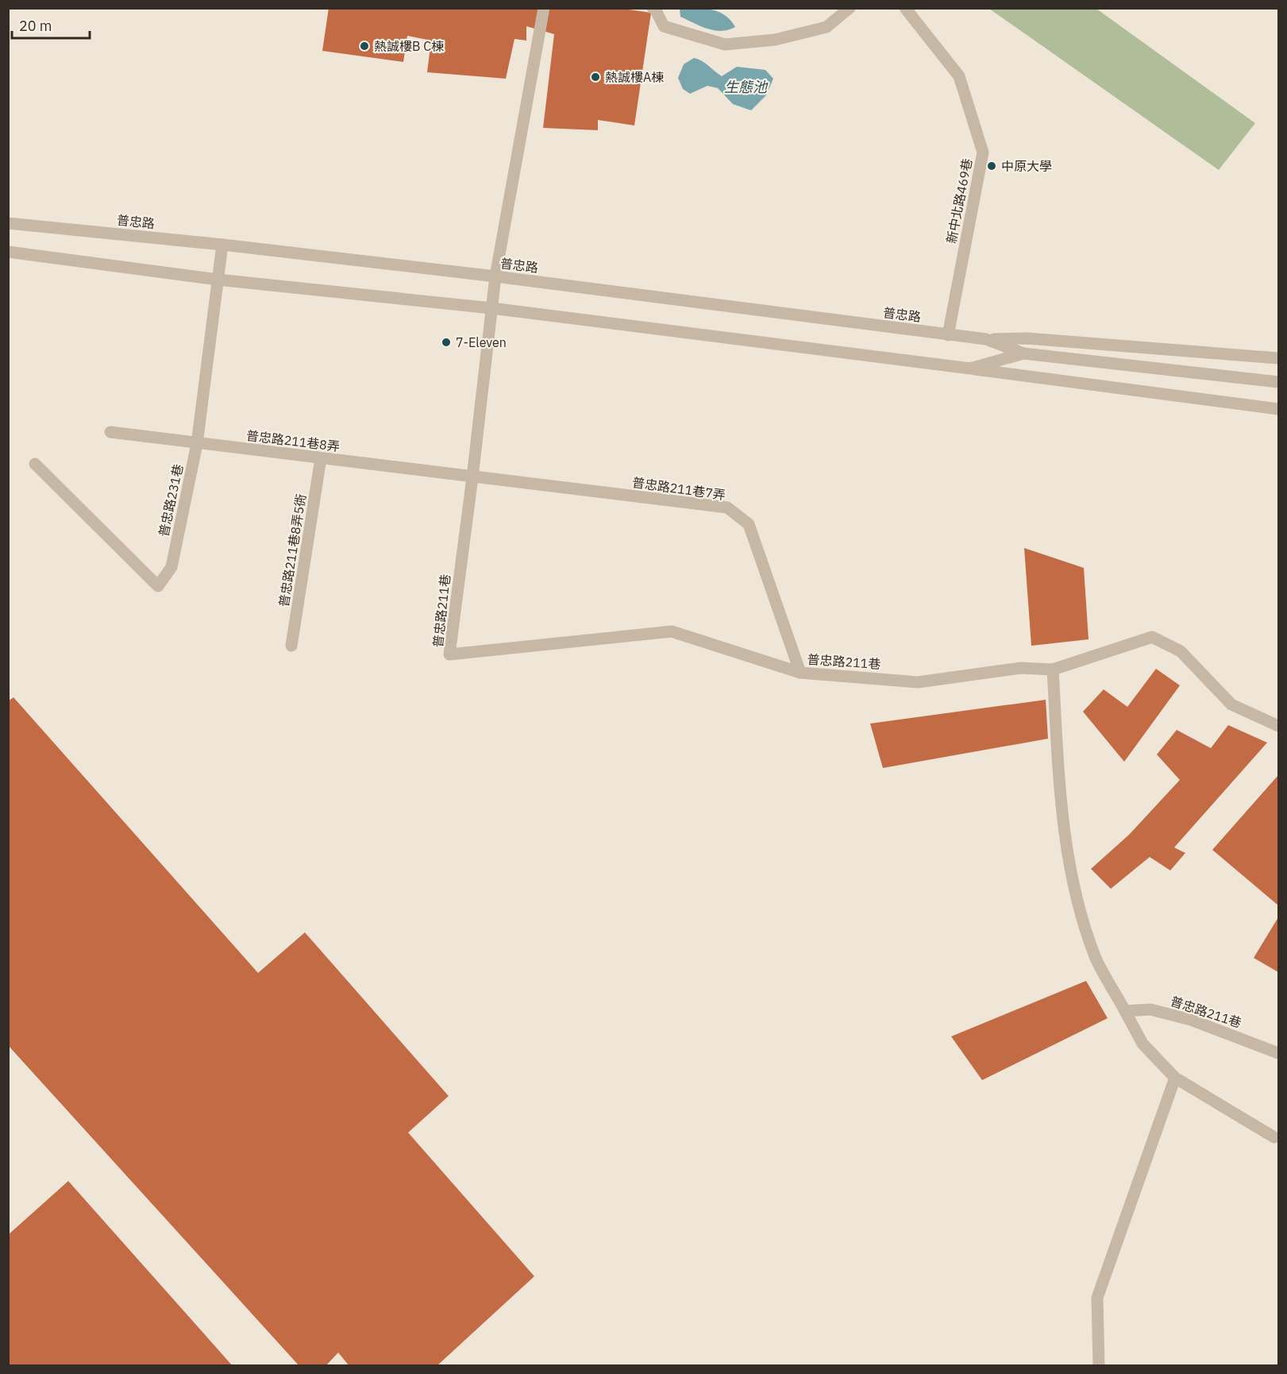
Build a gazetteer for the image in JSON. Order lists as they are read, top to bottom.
{
  "streets": {
    "street": [
      "新中北路469巷",
      "普忠路",
      "普忠路211巷8弄",
      "普忠路211巷7弄",
      "普忠路231巷",
      "普忠路211巷8弄5衖",
      "普忠路211巷"
    ]
  },
  "crossings": [
    ["新中北路469巷", "普忠路"],
    ["普忠路", "普忠路231巷"],
    ["普忠路", "普忠路211巷"],
    ["普忠路211巷8弄", "普忠路211巷7弄"],
    ["普忠路211巷8弄", "普忠路231巷"],
    ["普忠路211巷8弄", "普忠路211巷8弄5衖"],
    ["普忠路211巷8弄", "普忠路211巷"],
    ["普忠路211巷7弄", "普忠路211巷"]
  ],
  "water": ["生態池"],
  "places": [
    "熱誠樓B C棟",
    "熱誠樓A棟",
    "中原大學",
    "7-Eleven"
  ],
  "scale_bar": "20 m"
}
